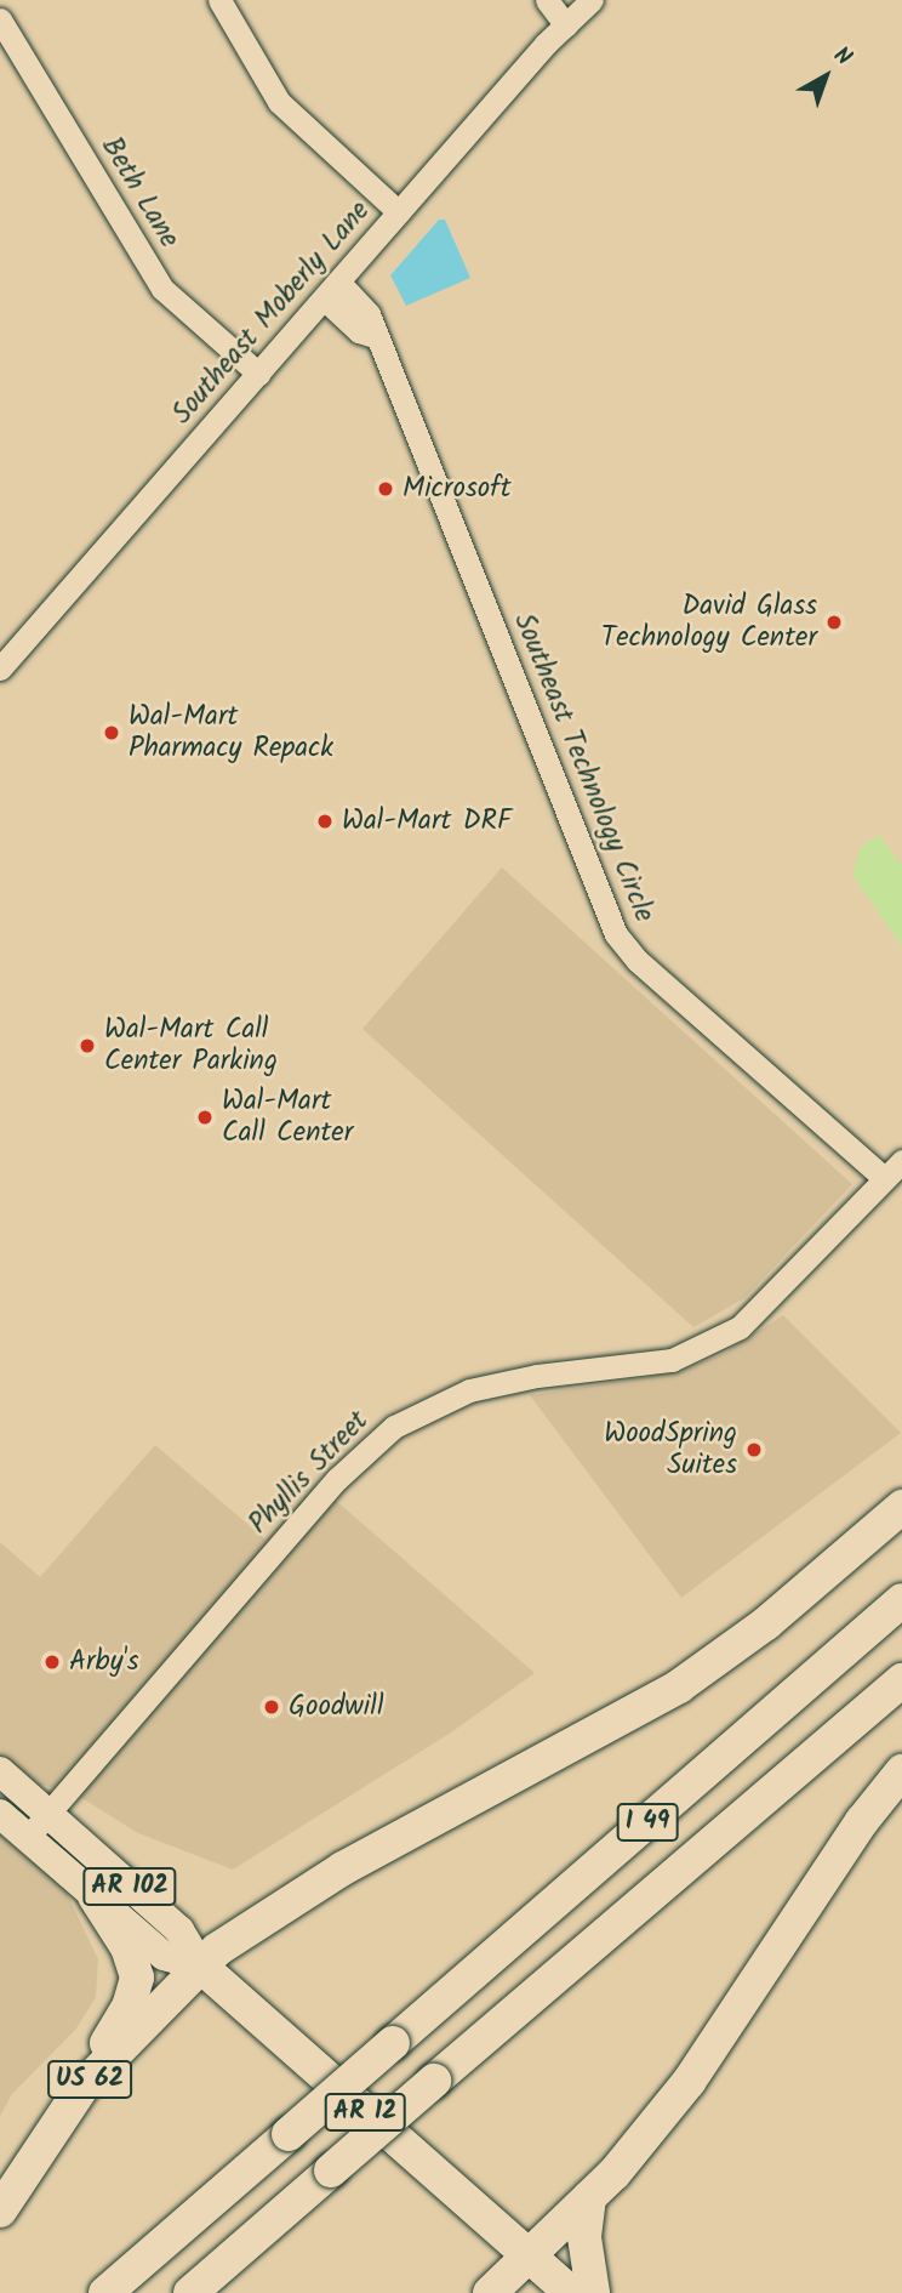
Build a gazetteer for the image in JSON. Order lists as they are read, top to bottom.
{
  "streets": {
    "highway": ["I 49", "US 62", "AR 12"],
    "main road": ["AR 102"],
    "street": [
      "Beth Lane",
      "Southeast Moberly Lane",
      "Southeast Technology Circle",
      "Phyllis Street"
    ]
  },
  "crossings": [
    ["Beth Lane", "Southeast Moberly Lane"],
    ["Southeast Moberly Lane", "Southeast Technology Circle"],
    ["Southeast Technology Circle", "Phyllis Street"],
    ["Phyllis Street", "AR 102"],
    ["AR 102", "US 62"],
    ["AR 102", "AR 12"],
    ["US 62", "AR 12"]
  ],
  "places": [
    "Microsoft",
    "David Glass Technology Center",
    "Wal-Mart Pharmacy Repack",
    "Wal-Mart DRF",
    "Wal-Mart Call Center Parking",
    "Wal-Mart Call Center",
    "WoodSpring Suites",
    "Arby's",
    "Goodwill"
  ],
  "north": "top right"
}
